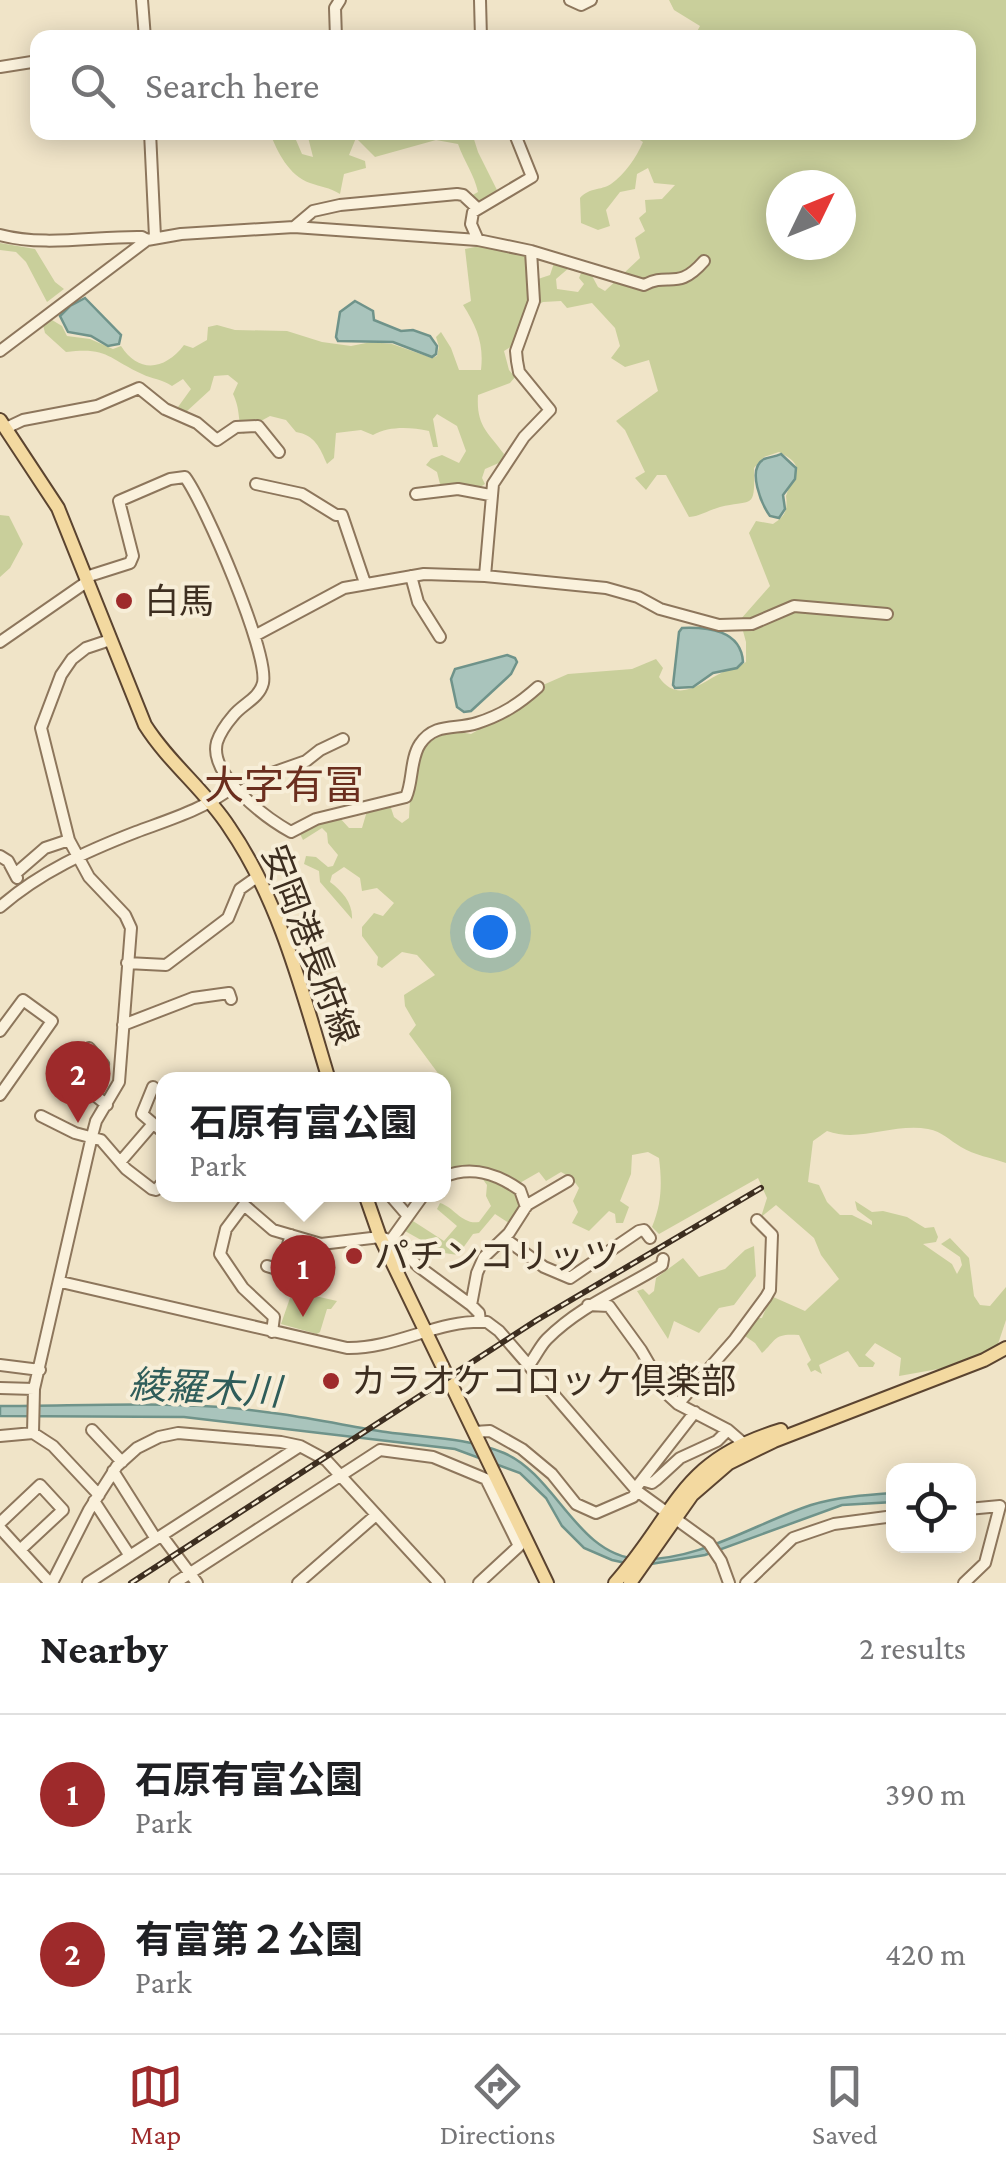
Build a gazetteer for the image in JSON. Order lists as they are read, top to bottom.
{
  "streets": {
    "main road": ["安岡港長府線"]
  },
  "districts": ["大字有冨"],
  "water": ["綾羅木川"],
  "places": ["白馬", "パチンコリッツ", "カラオケコロッケ倶楽部"],
  "north": "top right",
  "page": {
    "search": "Search here",
    "pins": ["2", "1"],
    "popup": ["石原有富公園", "Park"],
    "heading": ["Nearby", "2 results"],
    "list": [
      {
        "mark": "1",
        "name": "石原有富公園",
        "note": "Park",
        "value": "390 m"
      },
      {
        "mark": "2",
        "name": "有富第２公園",
        "note": "Park",
        "value": "420 m"
      }
    ],
    "nav": ["Map", "Directions", "Saved"]
  }
}
